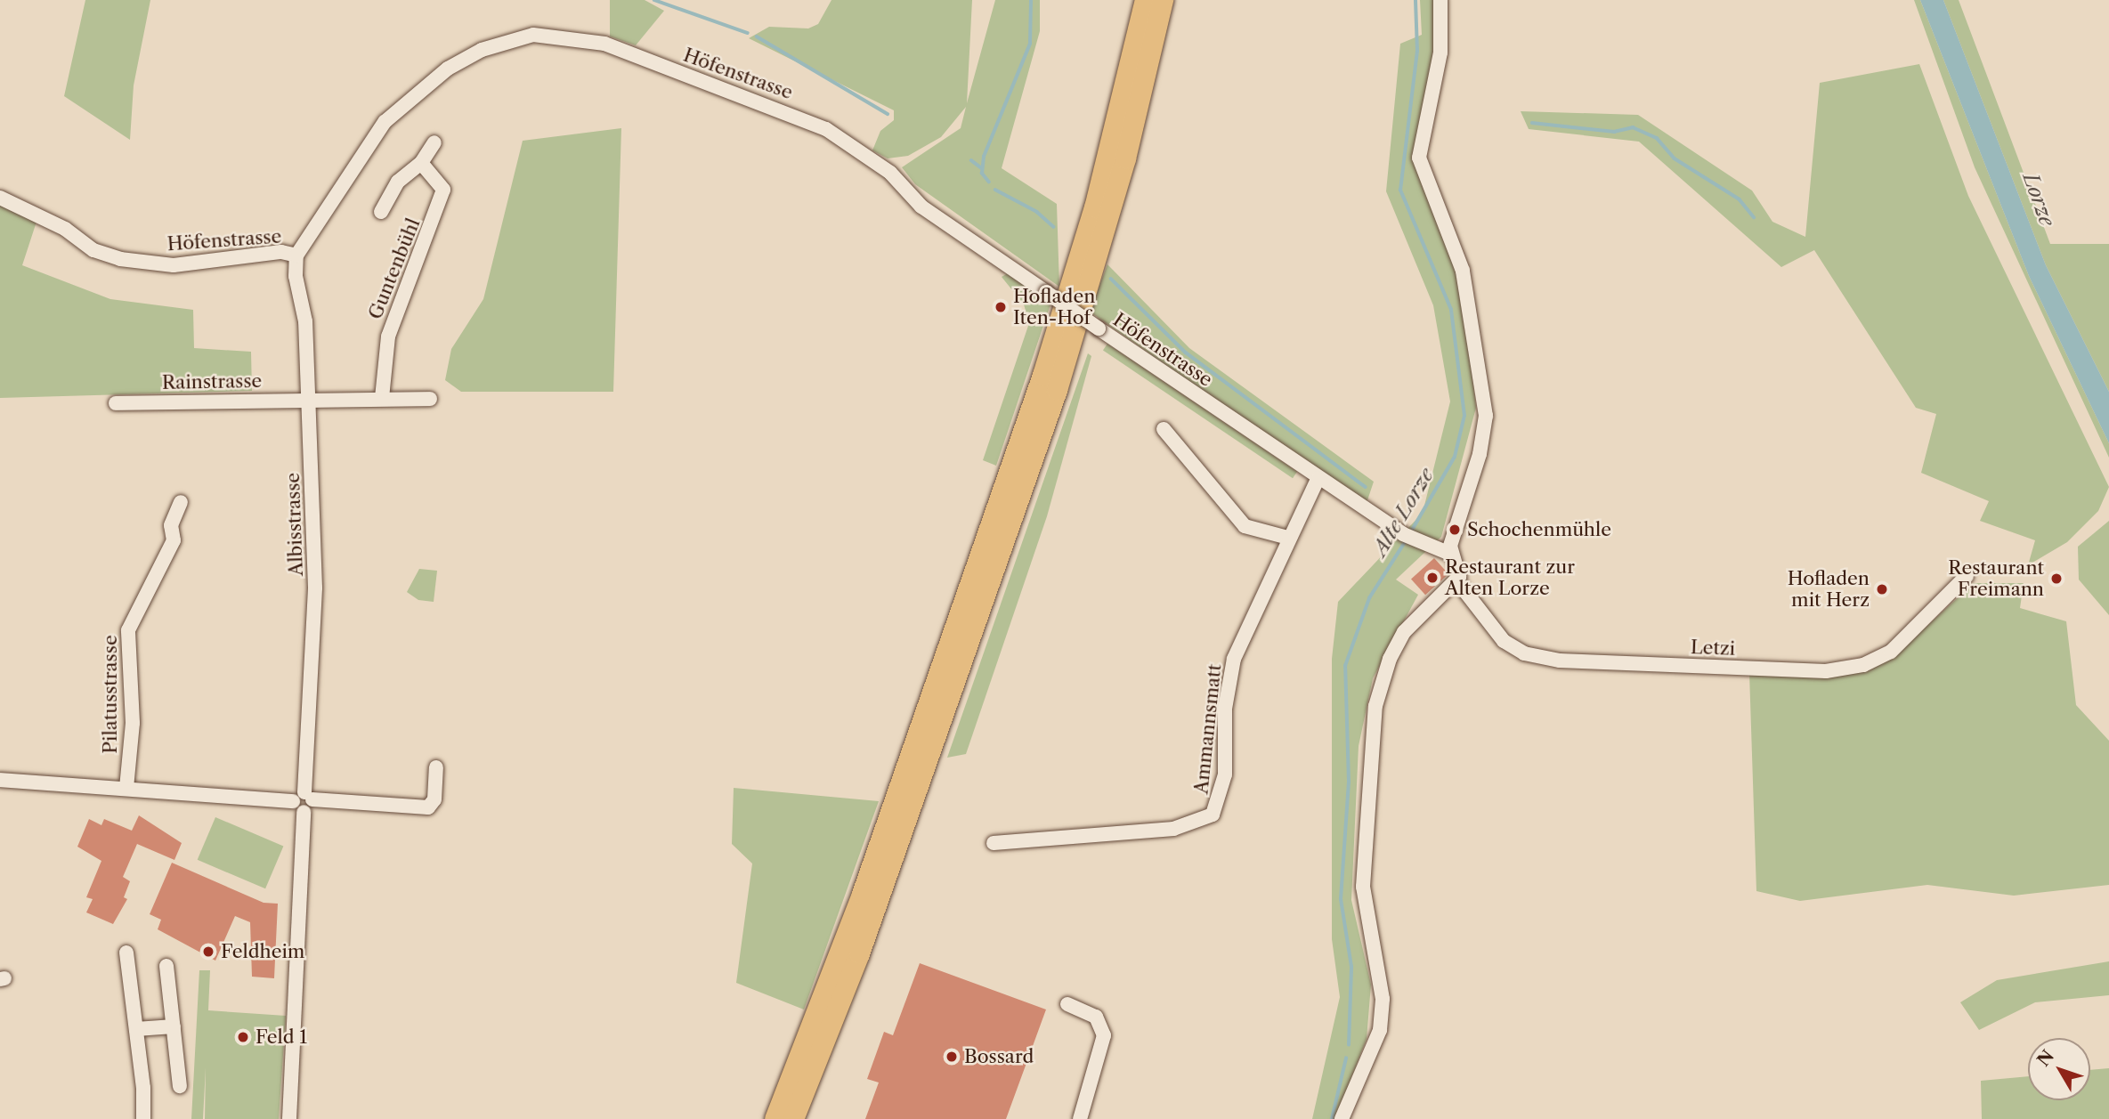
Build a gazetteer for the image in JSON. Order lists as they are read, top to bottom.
{
  "streets": {
    "street": [
      "Höfenstrasse",
      "Guntenbühl",
      "Rainstrasse",
      "Albisstrasse",
      "Letzi",
      "Pilatusstrasse",
      "Ammannsmatt"
    ]
  },
  "crossings": [
    ["Höfenstrasse", "Albisstrasse"],
    ["Höfenstrasse", "Ammannsmatt"],
    ["Guntenbühl", "Rainstrasse"],
    ["Rainstrasse", "Albisstrasse"]
  ],
  "water": ["Lorze", "Alte Lorze"],
  "places": [
    "Hofladen Iten-Hof",
    "Schochenmühle",
    "Restaurant zur Alten Lorze",
    "Restaurant Freimann",
    "Hofladen mit Herz",
    "Feldheim",
    "Feld 1",
    "Bossard"
  ],
  "north": "top left"
}
